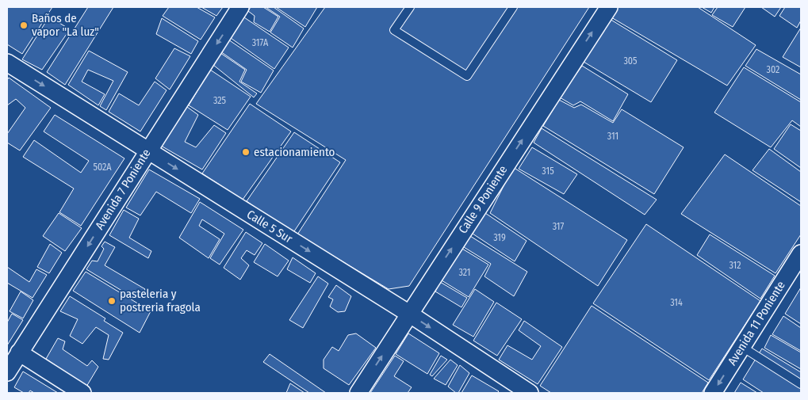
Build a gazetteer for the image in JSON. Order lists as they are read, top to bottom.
{
  "streets": {
    "street": [
      "Avenida 7 Poniente",
      "Calle 9 Poniente",
      "Calle 5 Sur",
      "Avenida 11 Poniente"
    ]
  },
  "crossings": [
    ["Avenida 7 Poniente", "Calle 5 Sur"],
    ["Calle 9 Poniente", "Calle 5 Sur"]
  ],
  "one_way": ["Avenida 7 Poniente", "Calle 9 Poniente", "Calle 5 Sur"],
  "places": ["Baños de vapor \"La luz\"", "estacionamiento", "pasteleria y postreria fragola"],
  "house_numbers": [
    "317A",
    "305",
    "302",
    "325",
    "311",
    "502A",
    "315",
    "317",
    "319",
    "312",
    "321",
    "314"
  ]
}
